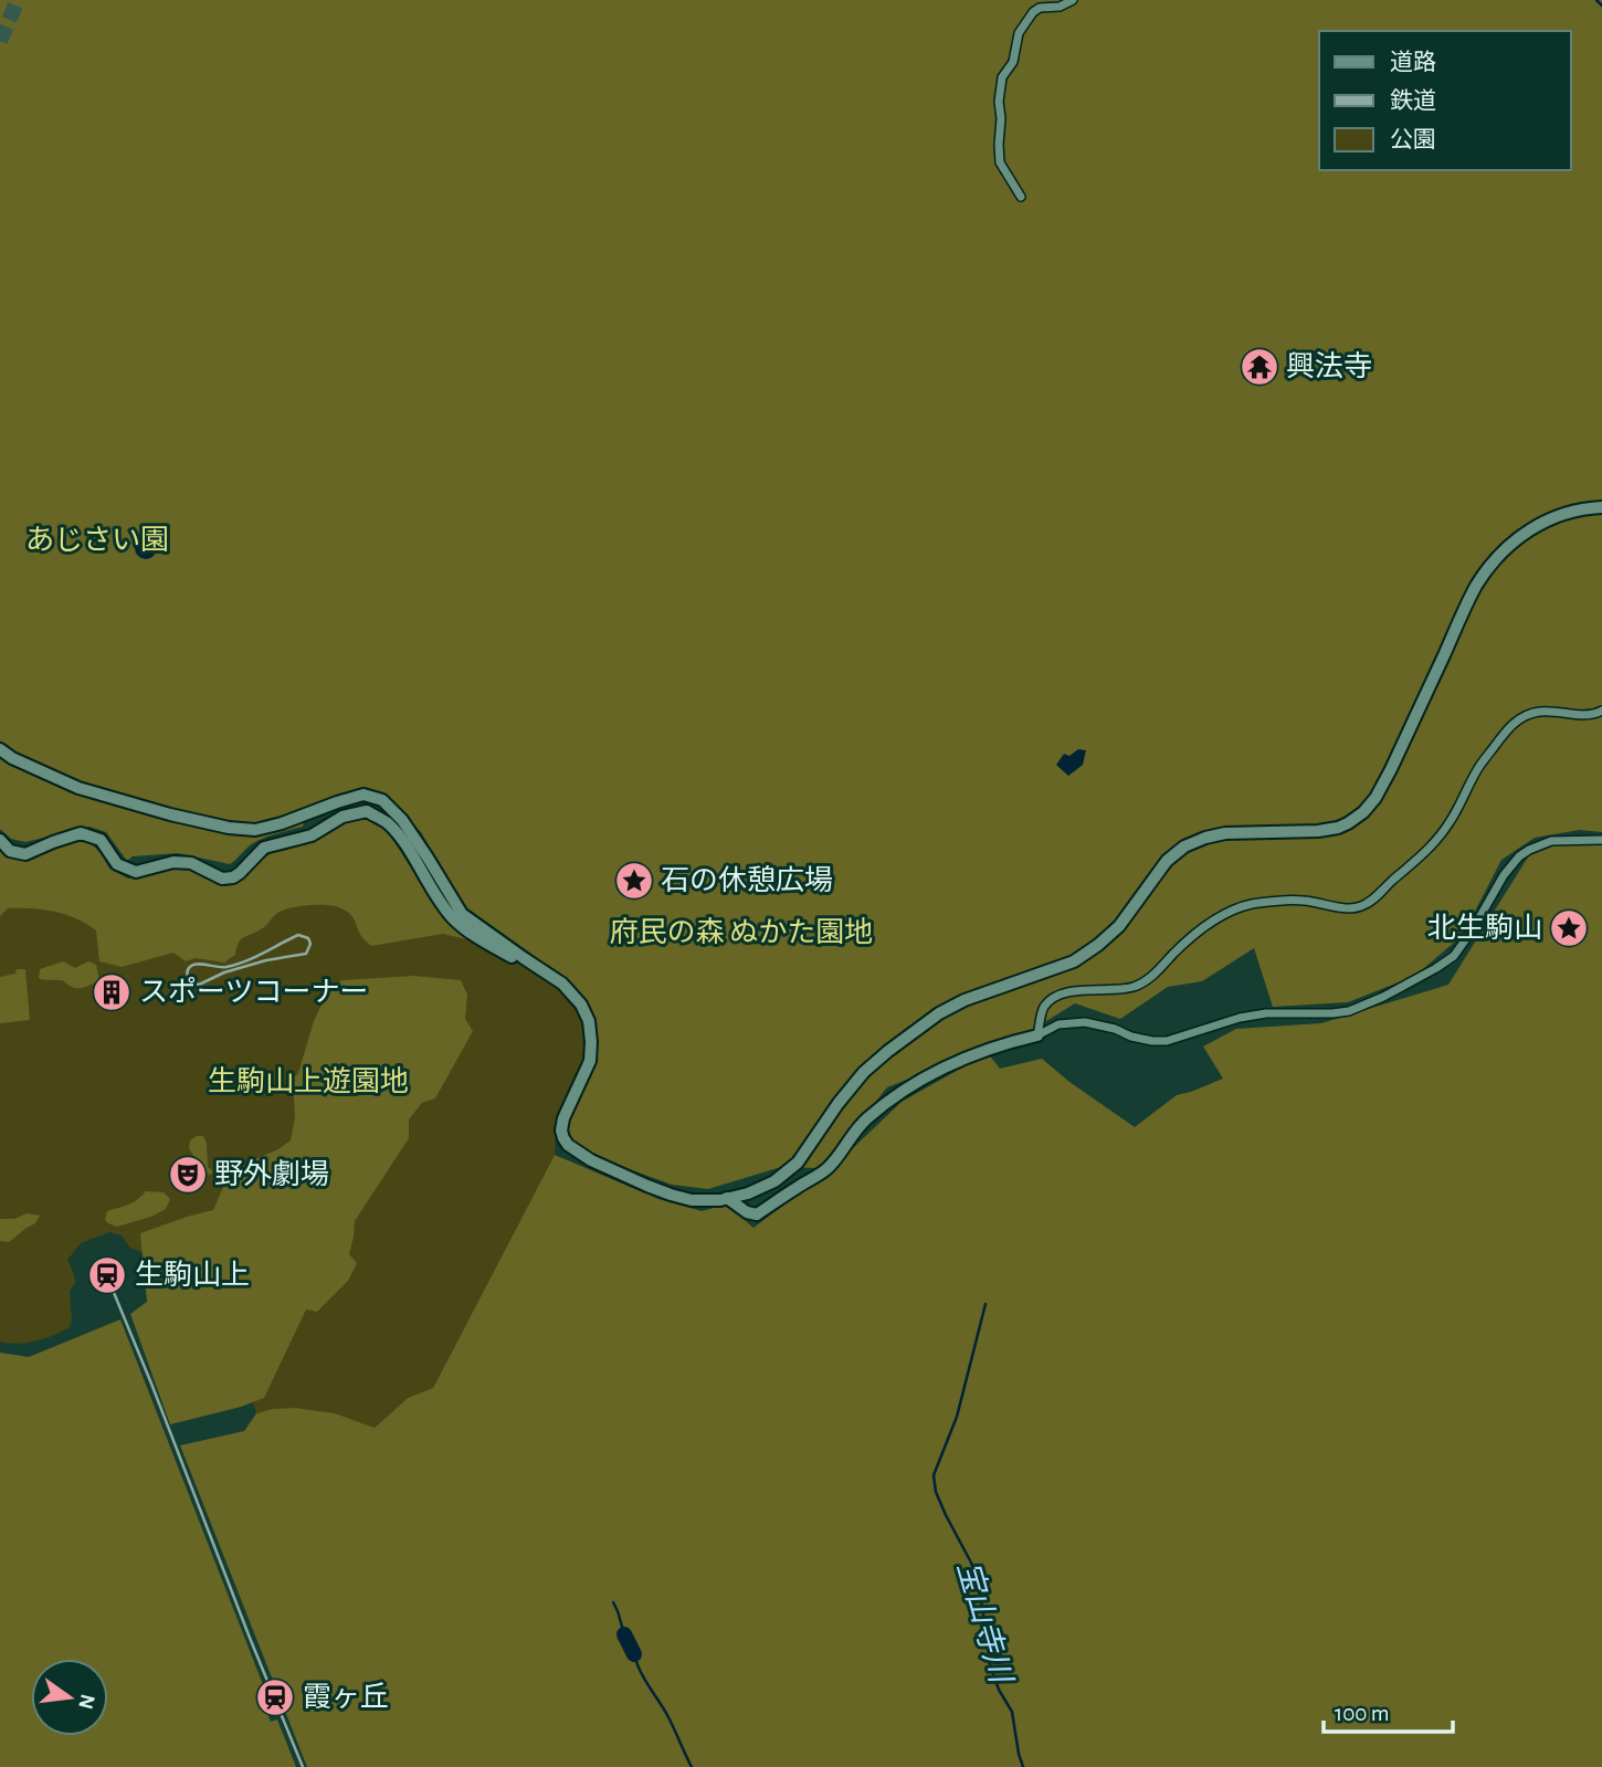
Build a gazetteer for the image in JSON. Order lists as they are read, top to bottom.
{
  "water": ["宝山寺川"],
  "parks": ["あじさい園", "府民の森 ぬかた園地", "生駒山上遊園地"],
  "places": {
    "temple": ["興法寺"],
    "place": ["石の休憩広場", "北生駒山"],
    "building": ["スポーツコーナー"],
    "theatre": ["野外劇場"],
    "station": ["生駒山上", "霞ヶ丘"]
  },
  "legend": ["道路", "鉄道", "公園"],
  "scale_bar": "100 m",
  "north": "right"
}
